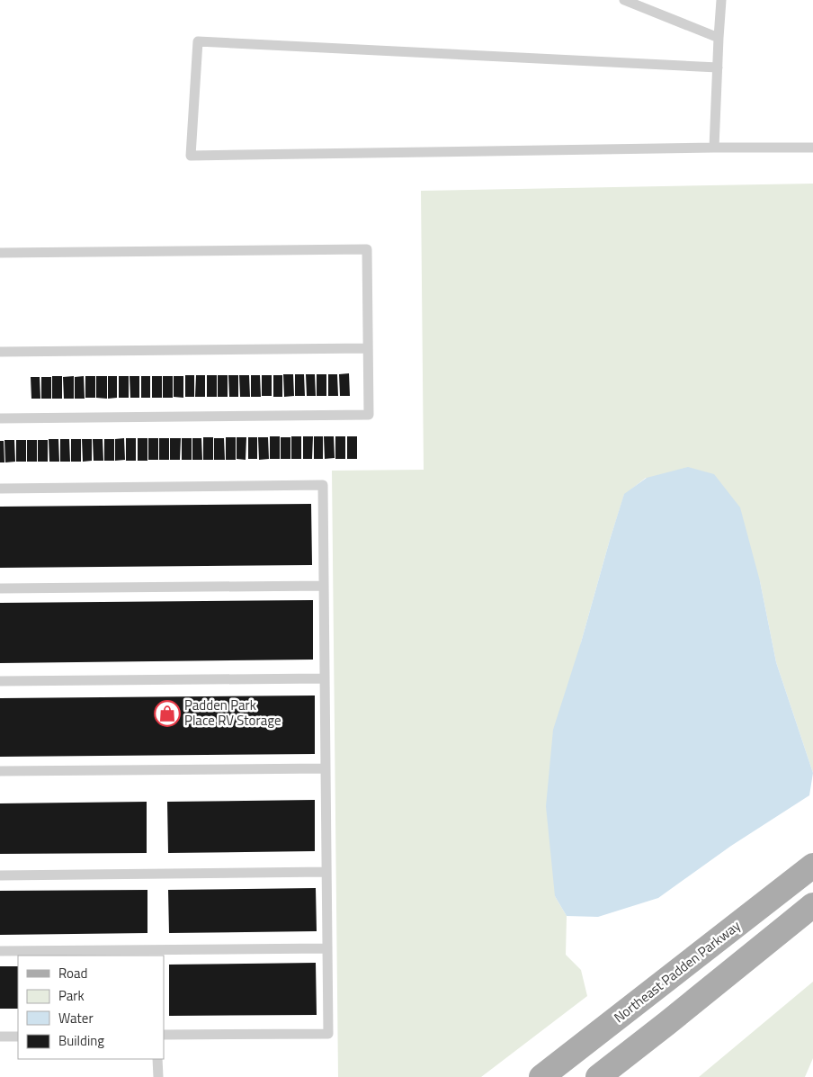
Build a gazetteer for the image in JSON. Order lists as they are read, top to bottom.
{
  "streets": {
    "main road": ["Northeast Padden Parkway"]
  },
  "places": {
    "shop": ["Padden Park Place RV Storage"]
  },
  "legend": [
    "Road",
    "Park",
    "Water",
    "Building"
  ]
}
